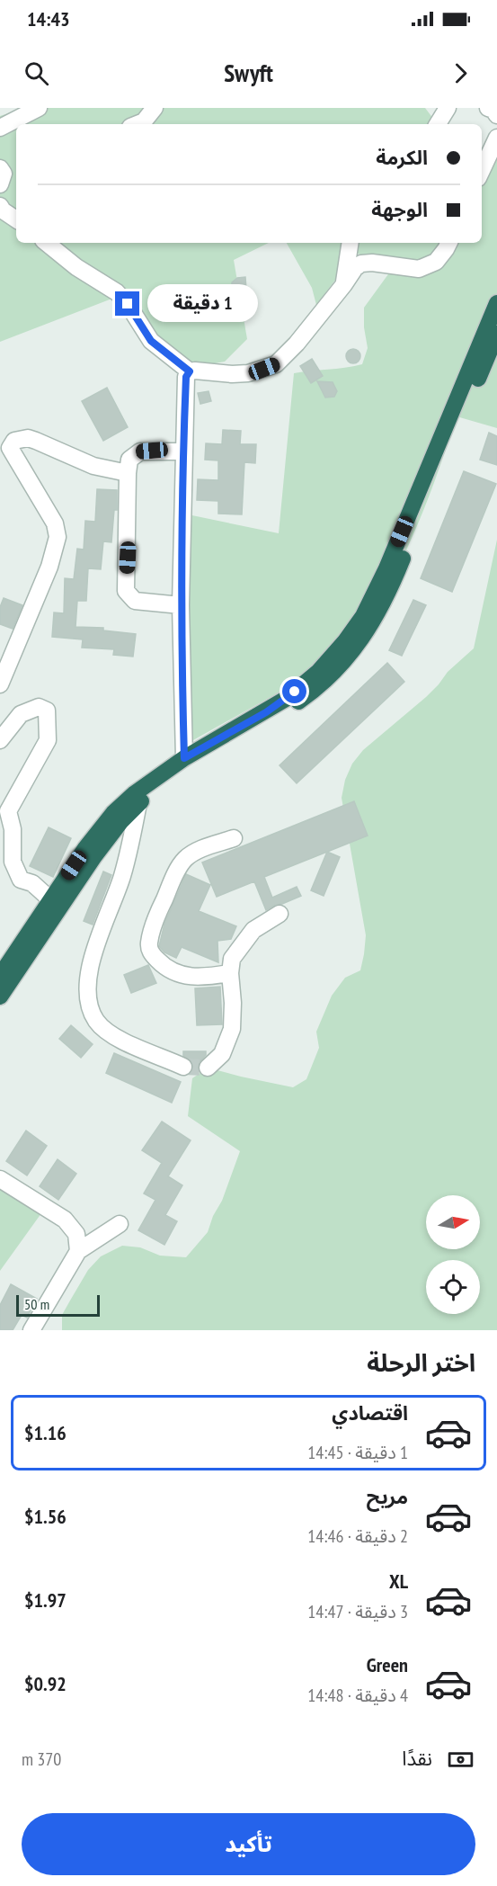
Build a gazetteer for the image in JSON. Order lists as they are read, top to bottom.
{
  "scale_bar": "50 m",
  "north": "right",
  "page": {
    "status": "14:43",
    "header": "Swyft",
    "banner": ["الكرمة", "الوجهة"],
    "bubble": "1 دقيقة",
    "scale": "50 m",
    "heading": "اختر الرحلة",
    "list": [
      {
        "name": "اقتصادي",
        "note": "1 دقيقة · 14:45",
        "value": "$1.16"
      },
      {
        "name": "مريح",
        "note": "2 دقيقة · 14:46",
        "value": "$1.56"
      },
      {
        "name": "XL",
        "note": "3 دقيقة · 14:47",
        "value": "$1.97"
      },
      {
        "name": "Green",
        "note": "4 دقيقة · 14:48",
        "value": "$0.92"
      }
    ],
    "pay": ["نقدًا", "370 m"],
    "buttons": "تأكيد"
  }
}
